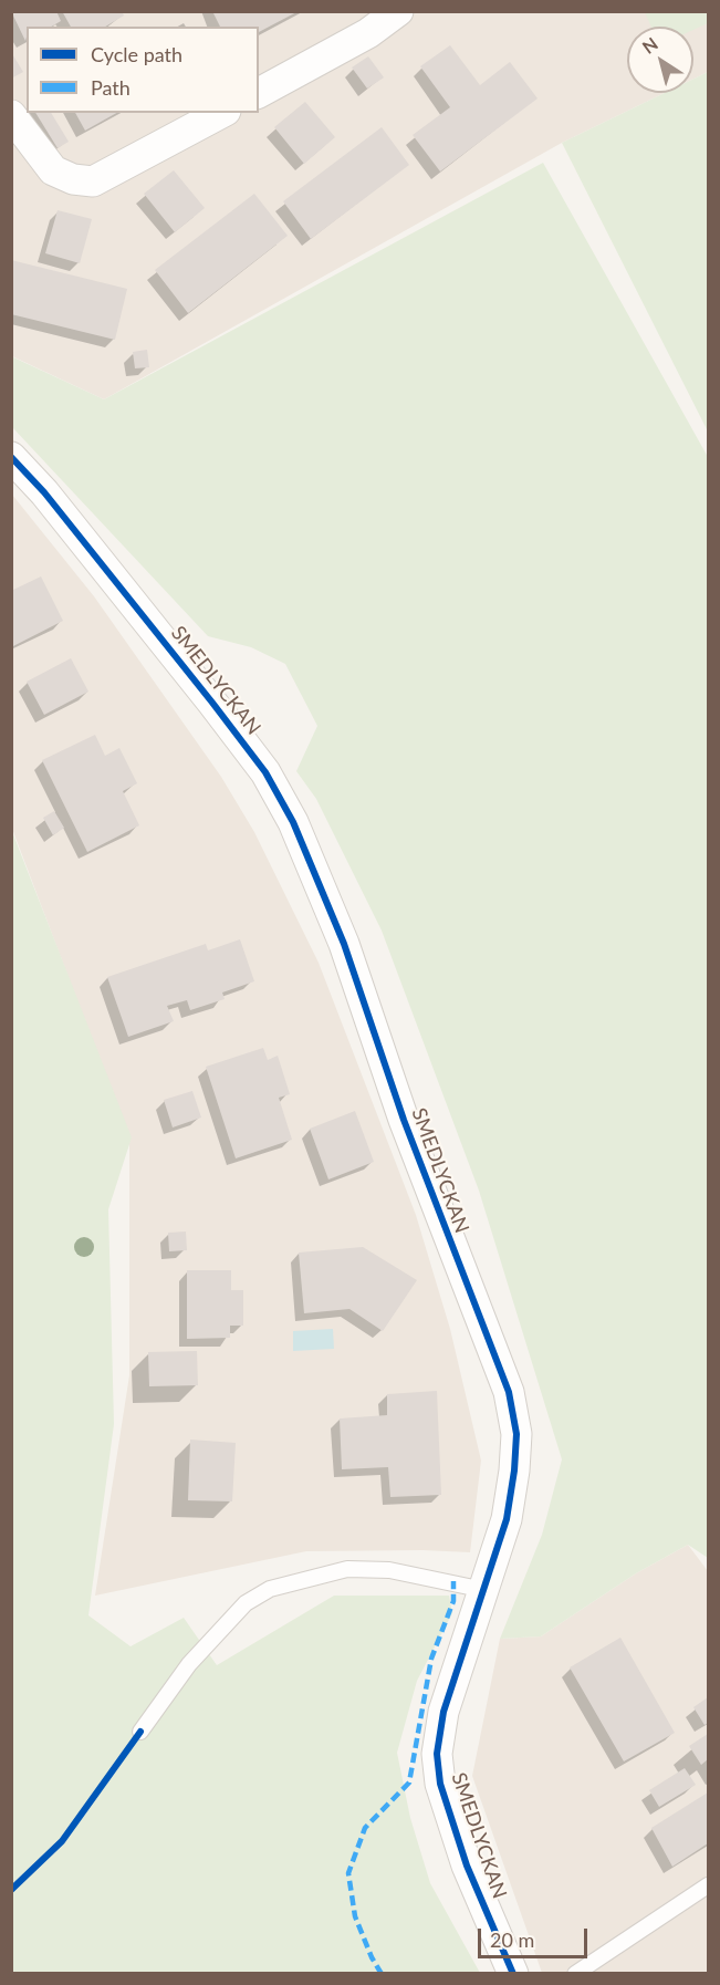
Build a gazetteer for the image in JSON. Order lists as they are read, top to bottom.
{
  "streets": {
    "street": ["SMEDLYCKAN"]
  },
  "legend": ["Cycle path", "Path"],
  "scale_bar": "20 m",
  "north": "top left"
}
